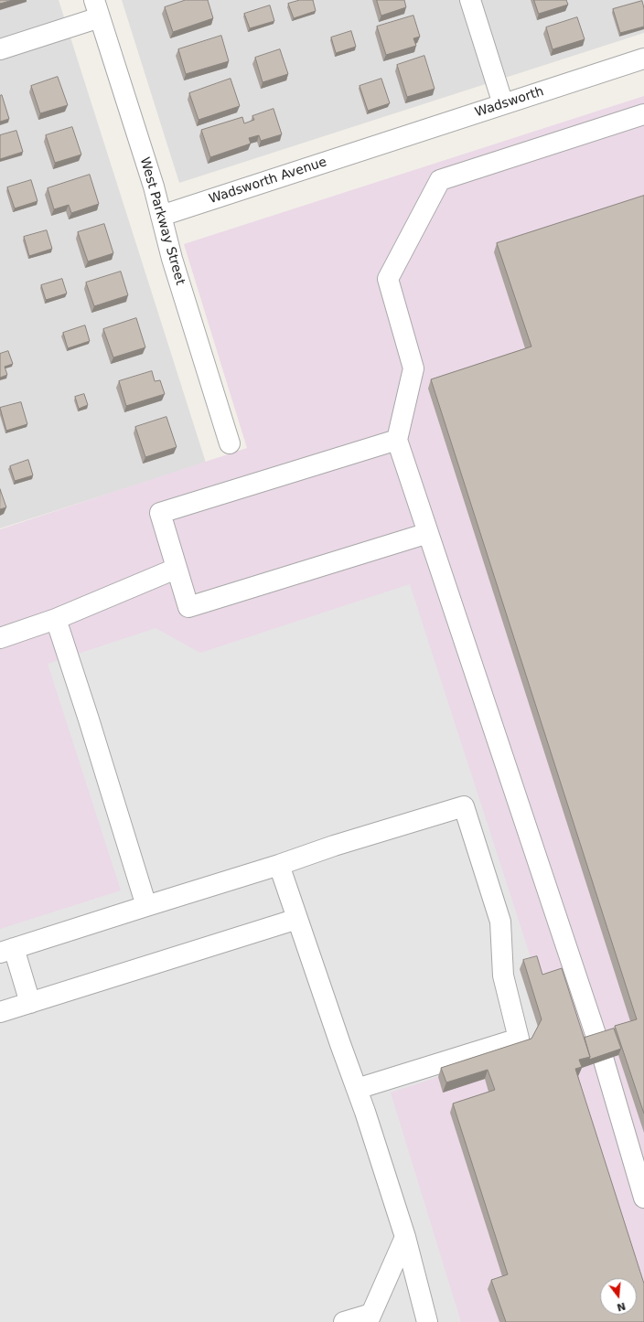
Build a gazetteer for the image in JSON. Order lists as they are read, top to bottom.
{
  "streets": {
    "street": ["Wadsworth", "Wadsworth Avenue", "West Parkway Street"]
  },
  "crossings": [
    ["Wadsworth", "Wadsworth Avenue"],
    ["Wadsworth Avenue", "West Parkway Street"]
  ],
  "north": "bottom"
}
